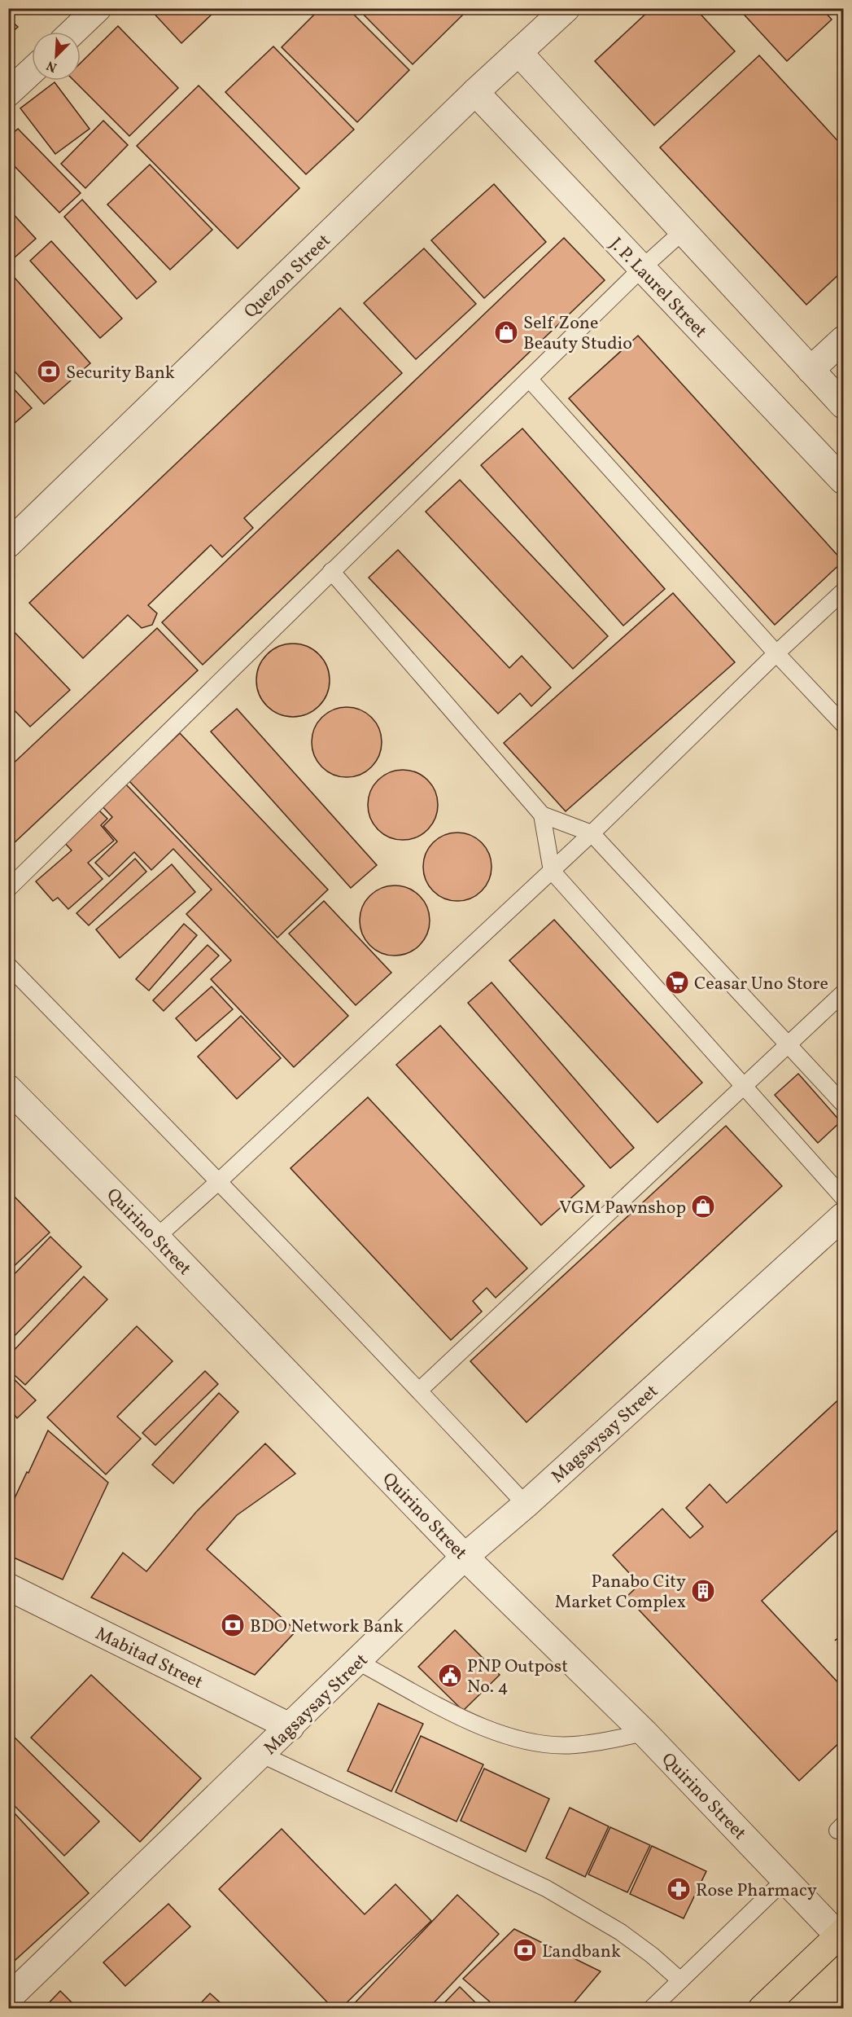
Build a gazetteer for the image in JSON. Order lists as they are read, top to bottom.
{
  "streets": {
    "street": [
      "Quezon Street",
      "J. P. Laurel Street",
      "Quirino Street",
      "Magsaysay Street",
      "Mabitad Street"
    ]
  },
  "crossings": [
    ["Quezon Street", "J. P. Laurel Street"],
    ["Quirino Street", "Magsaysay Street"],
    ["Magsaysay Street", "Mabitad Street"]
  ],
  "places": {
    "shop": ["Self Zone Beauty Studio", "VGM Pawnshop"],
    "bank": ["Security Bank", "BDO Network Bank", "Landbank"],
    "supermarket": ["Ceasar Uno Store"],
    "building": ["Panabo City Market Complex"],
    "public building": ["PNP Outpost No. 4"],
    "pharmacy": ["Rose Pharmacy"]
  },
  "north": "bottom left"
}
